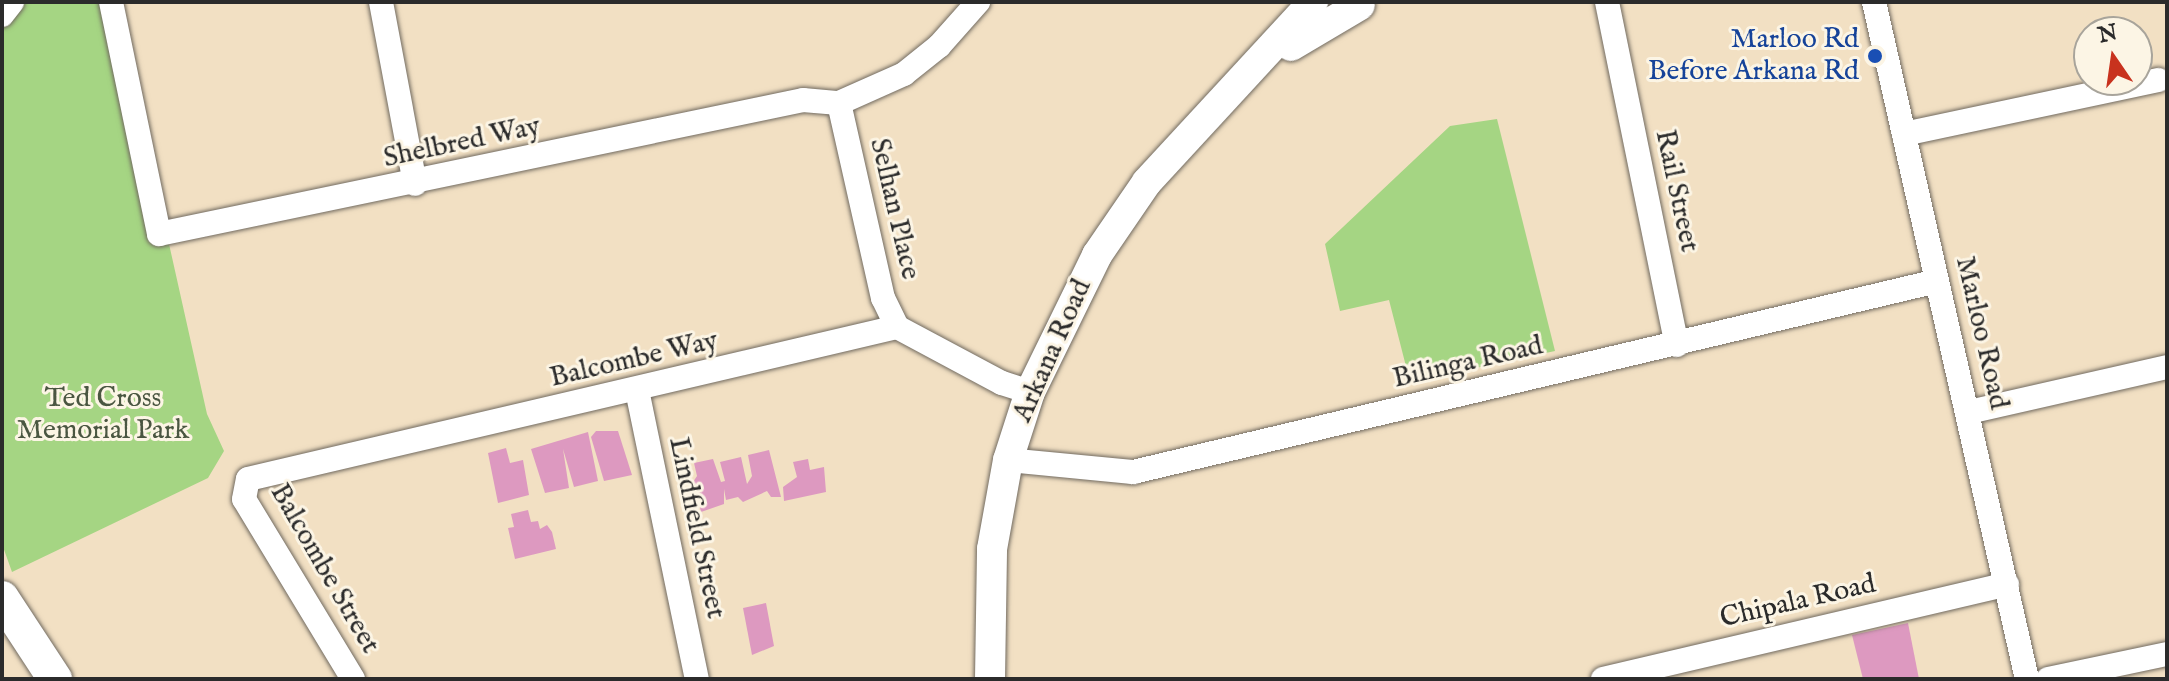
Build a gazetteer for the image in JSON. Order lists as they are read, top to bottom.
{
  "streets": {
    "main road": ["Arkana Road"],
    "street": [
      "Shelbred Way",
      "Rail Street",
      "Selhan Place",
      "Marloo Road",
      "Balcombe Way",
      "Bilinga Road",
      "Lindfield Street",
      "Balcombe Street",
      "Chipala Road"
    ]
  },
  "crossings": [
    ["Shelbred Way", "Selhan Place"],
    ["Rail Street", "Bilinga Road"],
    ["Selhan Place", "Balcombe Way"],
    ["Marloo Road", "Bilinga Road"],
    ["Marloo Road", "Chipala Road"],
    ["Arkana Road", "Bilinga Road"],
    ["Balcombe Way", "Lindfield Street"],
    ["Balcombe Way", "Balcombe Street"]
  ],
  "parks": ["Ted Cross Memorial Park"],
  "places": ["Marloo Rd Before Arkana Rd"],
  "north": "top"
}
